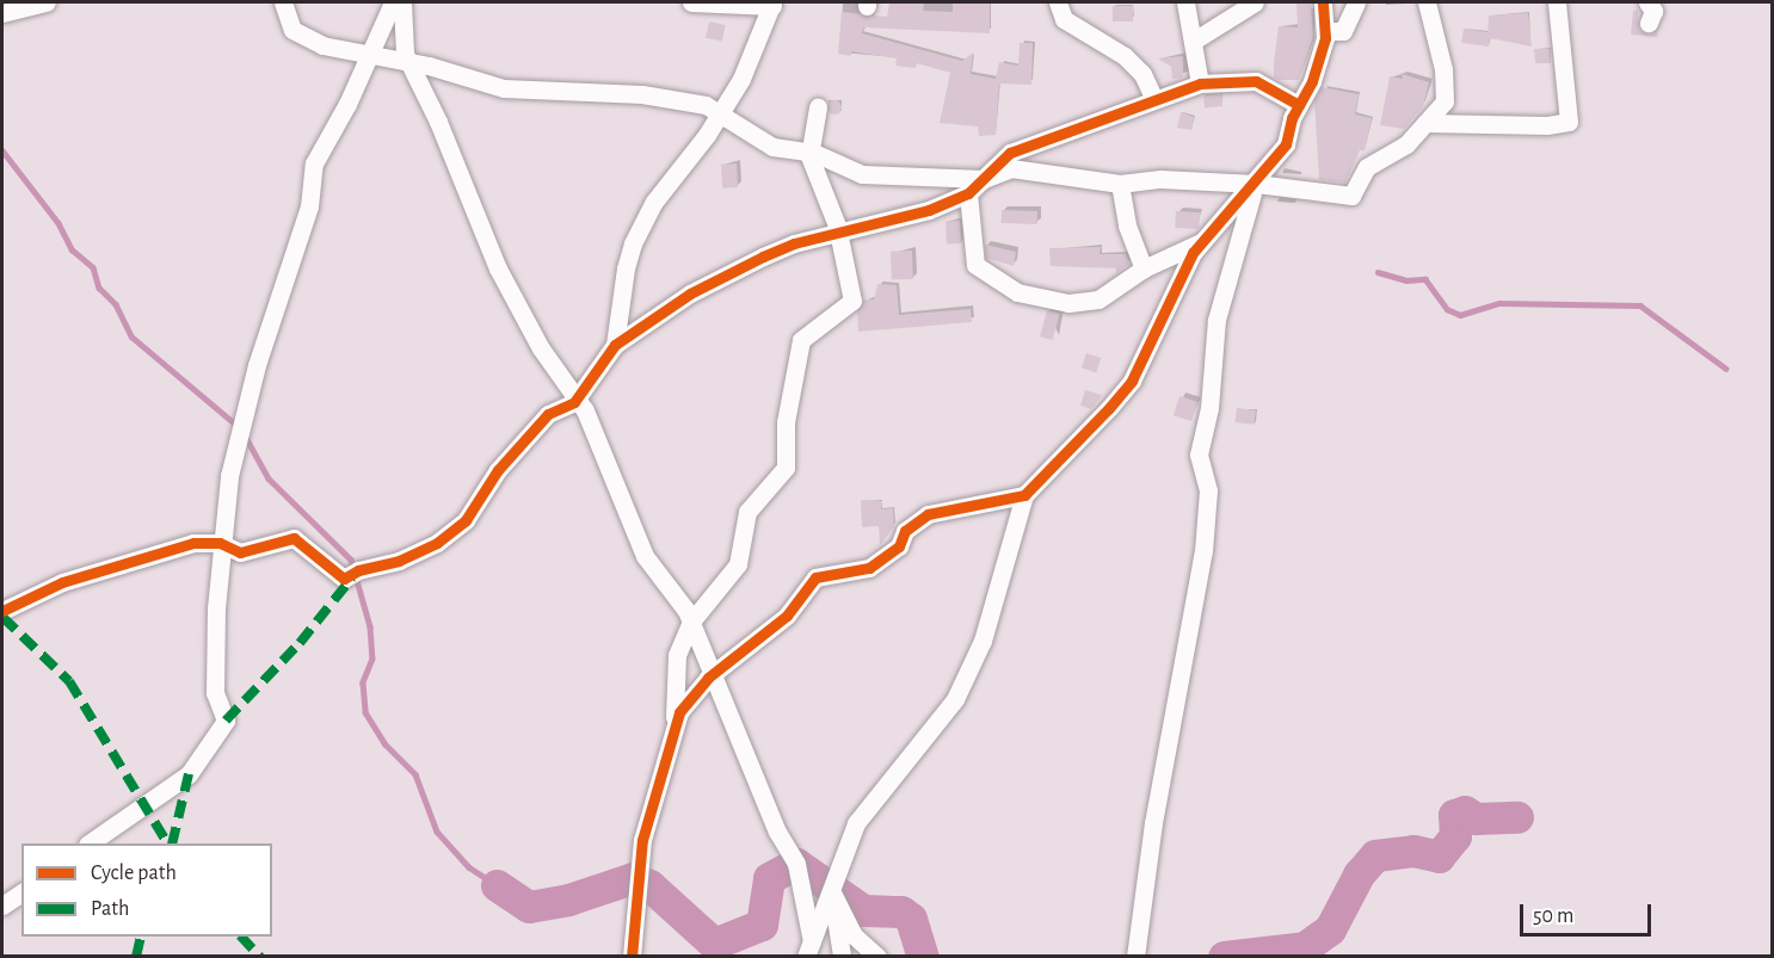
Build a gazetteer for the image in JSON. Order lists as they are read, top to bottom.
{
  "legend": ["Cycle path", "Path"],
  "scale_bar": "50 m"
}
